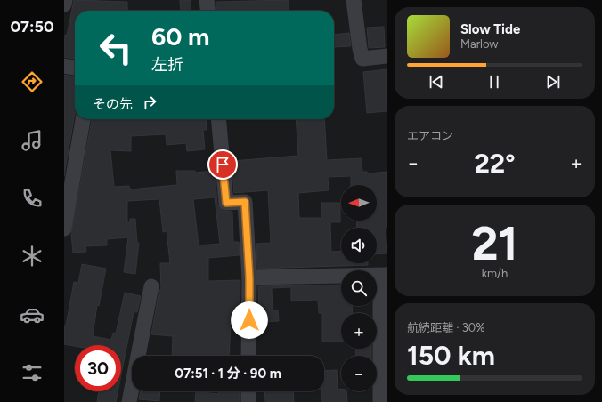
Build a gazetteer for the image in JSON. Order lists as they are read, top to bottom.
{
  "north": "left",
  "page": {
    "tabs": "07:50",
    "turn": ["60 m", "左折"],
    "song": ["Slow Tide", "Marlow"],
    "then": "その先",
    "tile": [
      "エアコン",
      ["21", "km/h"],
      ["航続距離 · 30%", "150 km"]
    ],
    "heat": ["−", "22°", "+"],
    "map_buttons": ["+", "−"],
    "limit": "30",
    "trip": "07:51 · 1 分 · 90 m"
  }
}
